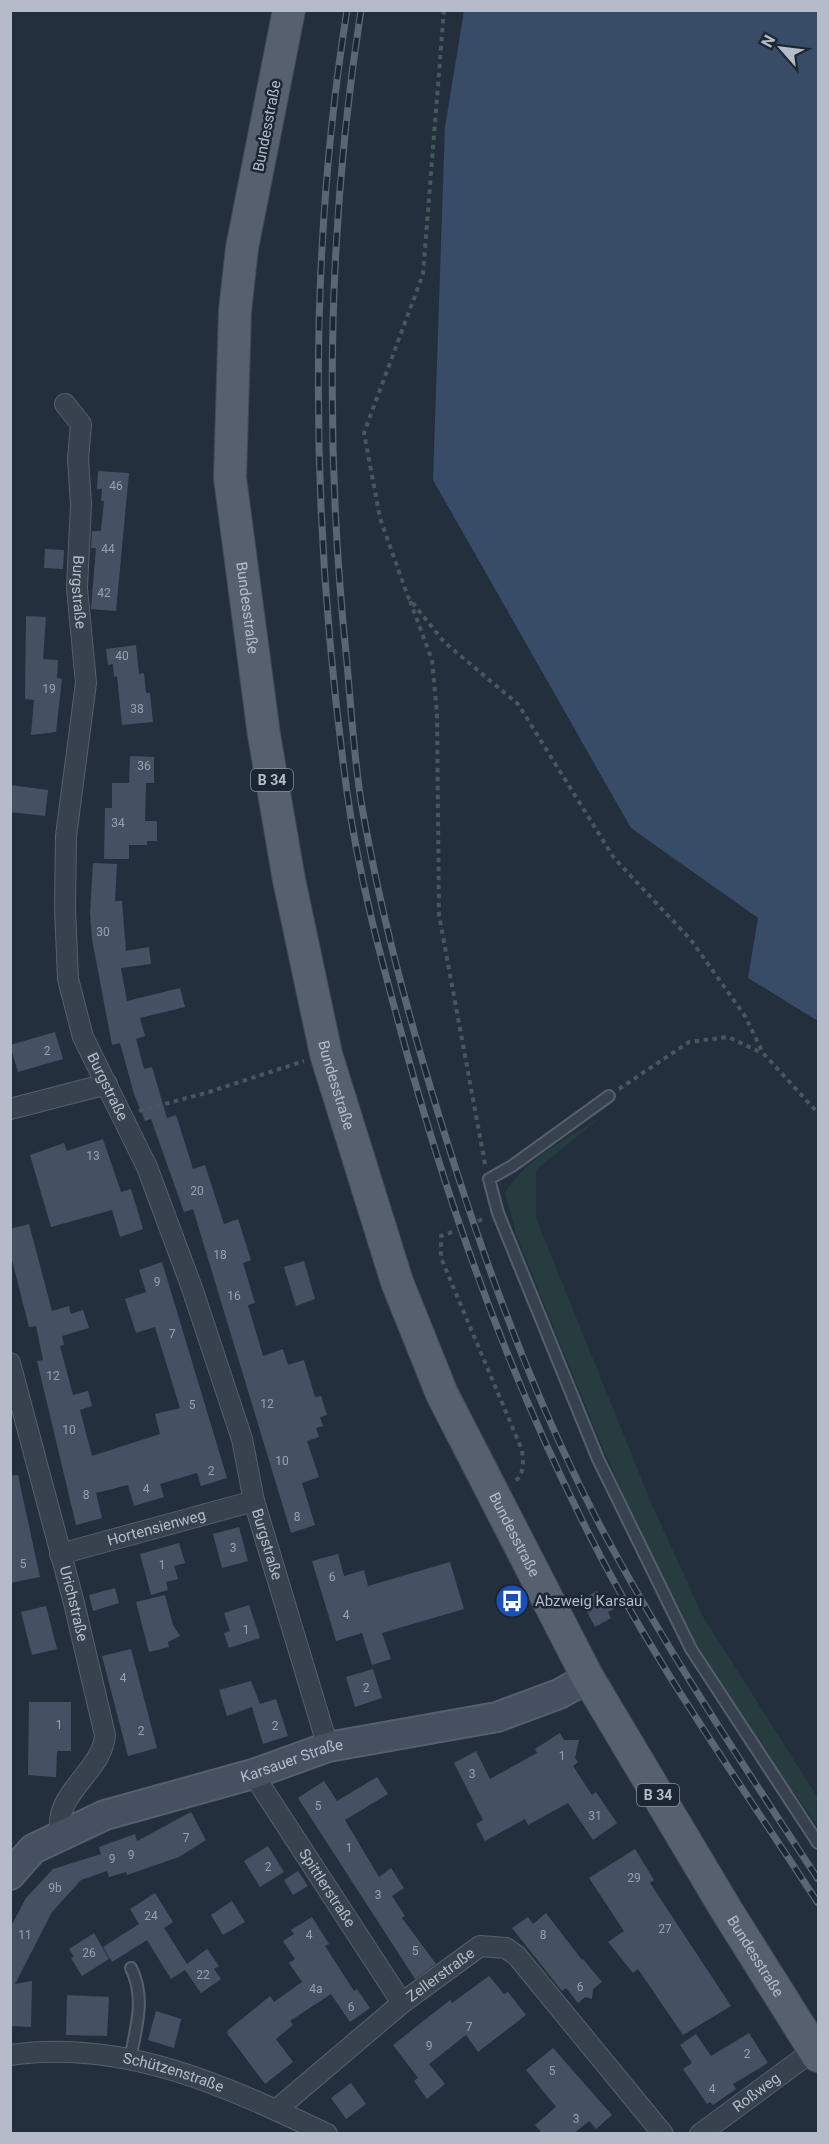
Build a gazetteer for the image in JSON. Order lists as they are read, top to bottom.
{
  "streets": {
    "main road": ["Bundesstraße", "B 34"],
    "street": [
      "Burgstraße",
      "Hortensienweg",
      "Urichstraße",
      "Karsauer Straße",
      "Spittlerstraße",
      "Zellerstraße",
      "Schützenstraße",
      "Roßweg"
    ]
  },
  "crossings": [
    ["Bundesstraße", "Karsauer Straße"],
    ["Bundesstraße", "Roßweg"],
    ["Burgstraße", "Hortensienweg"],
    ["Burgstraße", "Karsauer Straße"],
    ["Hortensienweg", "Urichstraße"],
    ["Urichstraße", "Karsauer Straße"],
    ["Karsauer Straße", "Spittlerstraße"],
    ["Spittlerstraße", "Zellerstraße"],
    ["Zellerstraße", "Schützenstraße"]
  ],
  "places": {
    "bus stop": ["Abzweig Karsau"]
  },
  "house_numbers": [
    "46",
    "44",
    "42",
    "40",
    "19",
    "38",
    "36",
    "34",
    "30",
    "2",
    "13",
    "20",
    "18",
    "9",
    "16",
    "7",
    "12",
    "12",
    "5",
    "10",
    "10",
    "2",
    "4",
    "8",
    "8",
    "3",
    "5",
    "1",
    "6",
    "4",
    "1",
    "4",
    "2",
    "1",
    "2",
    "2",
    "1",
    "3",
    "5",
    "31",
    "7",
    "1",
    "9",
    "9",
    "2",
    "29",
    "9b",
    "3",
    "24",
    "27",
    "11",
    "4",
    "8",
    "5",
    "26",
    "22",
    "6",
    "4a",
    "6",
    "7",
    "9",
    "2",
    "5",
    "4",
    "3"
  ],
  "north": "top left"
}
